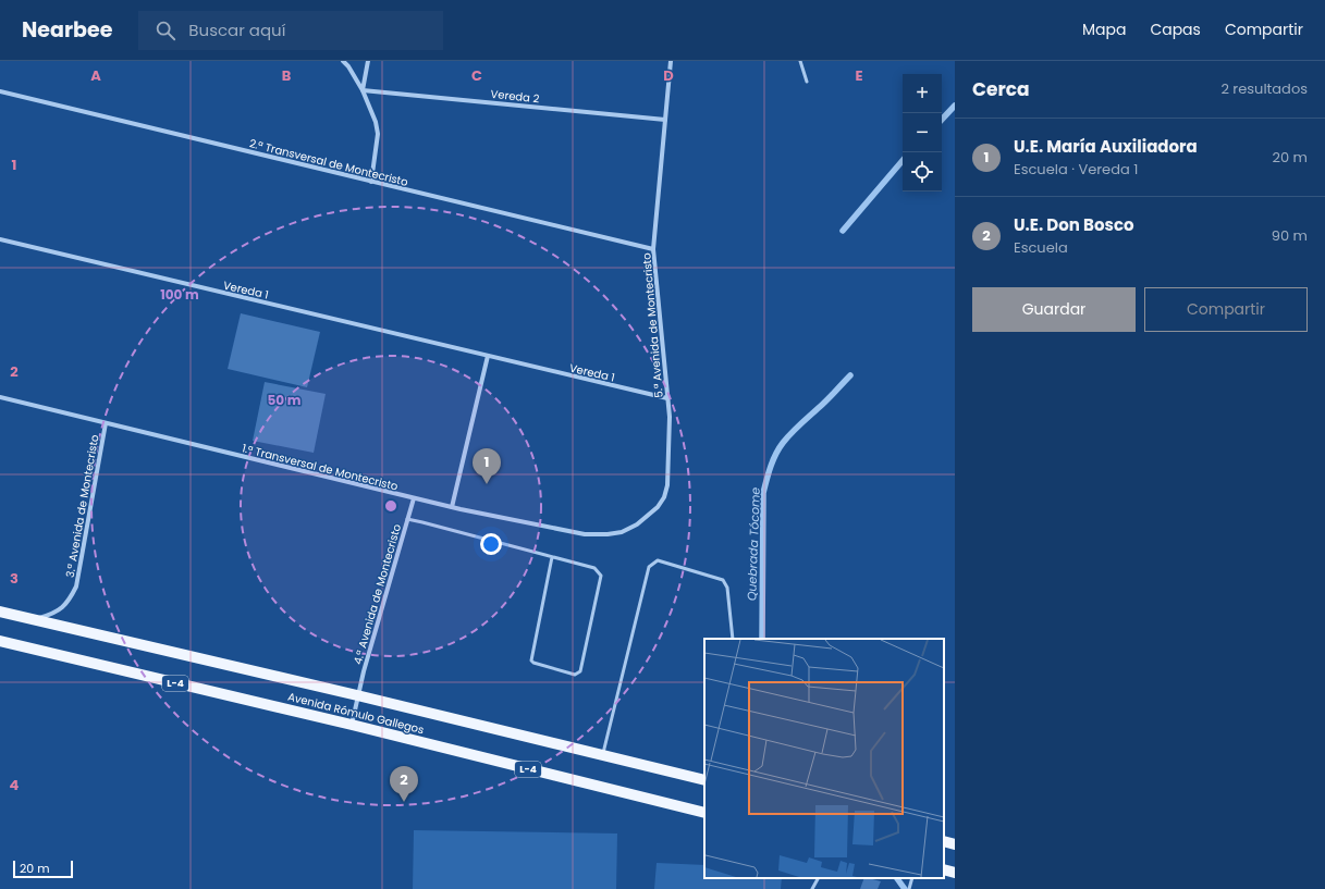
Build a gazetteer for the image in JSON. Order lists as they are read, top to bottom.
{
  "streets": {
    "main road": ["L-4", "Avenida Rómulo Gallegos"],
    "street": [
      "Vereda 2",
      "2.ª Transversal de Montecristo",
      "Vereda 1",
      "5.ª Avenida de Montecristo",
      "1.ª Transversal de Montecristo",
      "3.ª Avenida de Montecristo",
      "4.ª Avenida de Montecristo"
    ]
  },
  "crossings": [
    ["Vereda 2", "5.ª Avenida de Montecristo"],
    ["2.ª Transversal de Montecristo", "5.ª Avenida de Montecristo"],
    ["Vereda 1", "5.ª Avenida de Montecristo"],
    ["5.ª Avenida de Montecristo", "1.ª Transversal de Montecristo"],
    ["1.ª Transversal de Montecristo", "3.ª Avenida de Montecristo"],
    ["1.ª Transversal de Montecristo", "4.ª Avenida de Montecristo"],
    ["3.ª Avenida de Montecristo", "Avenida Rómulo Gallegos"],
    ["4.ª Avenida de Montecristo", "Avenida Rómulo Gallegos"]
  ],
  "water": ["Quebrada Tócome"],
  "scale_bar": "20 m",
  "page": {
    "header": "Nearbee",
    "search": "Buscar aquí",
    "nav": ["Mapa", "Capas", "Compartir"],
    "heading": ["Cerca", "2 resultados"],
    "map_buttons": ["+", "−"],
    "list": [
      {
        "mark": "1",
        "name": "U.E. María Auxiliadora",
        "note": "Escuela · Vereda 1",
        "value": "20 m"
      },
      {
        "mark": "2",
        "name": "U.E. Don Bosco",
        "note": "Escuela",
        "value": "90 m"
      }
    ],
    "buttons": ["Guardar", "Compartir"],
    "pins": ["1", "2"],
    "scale": "20 m"
  },
  "grid": {
    "columns": [
      "A",
      "B",
      "C",
      "D",
      "E"
    ],
    "rows": [
      "1",
      "2",
      "3",
      "4"
    ]
  },
  "rings": ["100 m", "50 m"]
}
